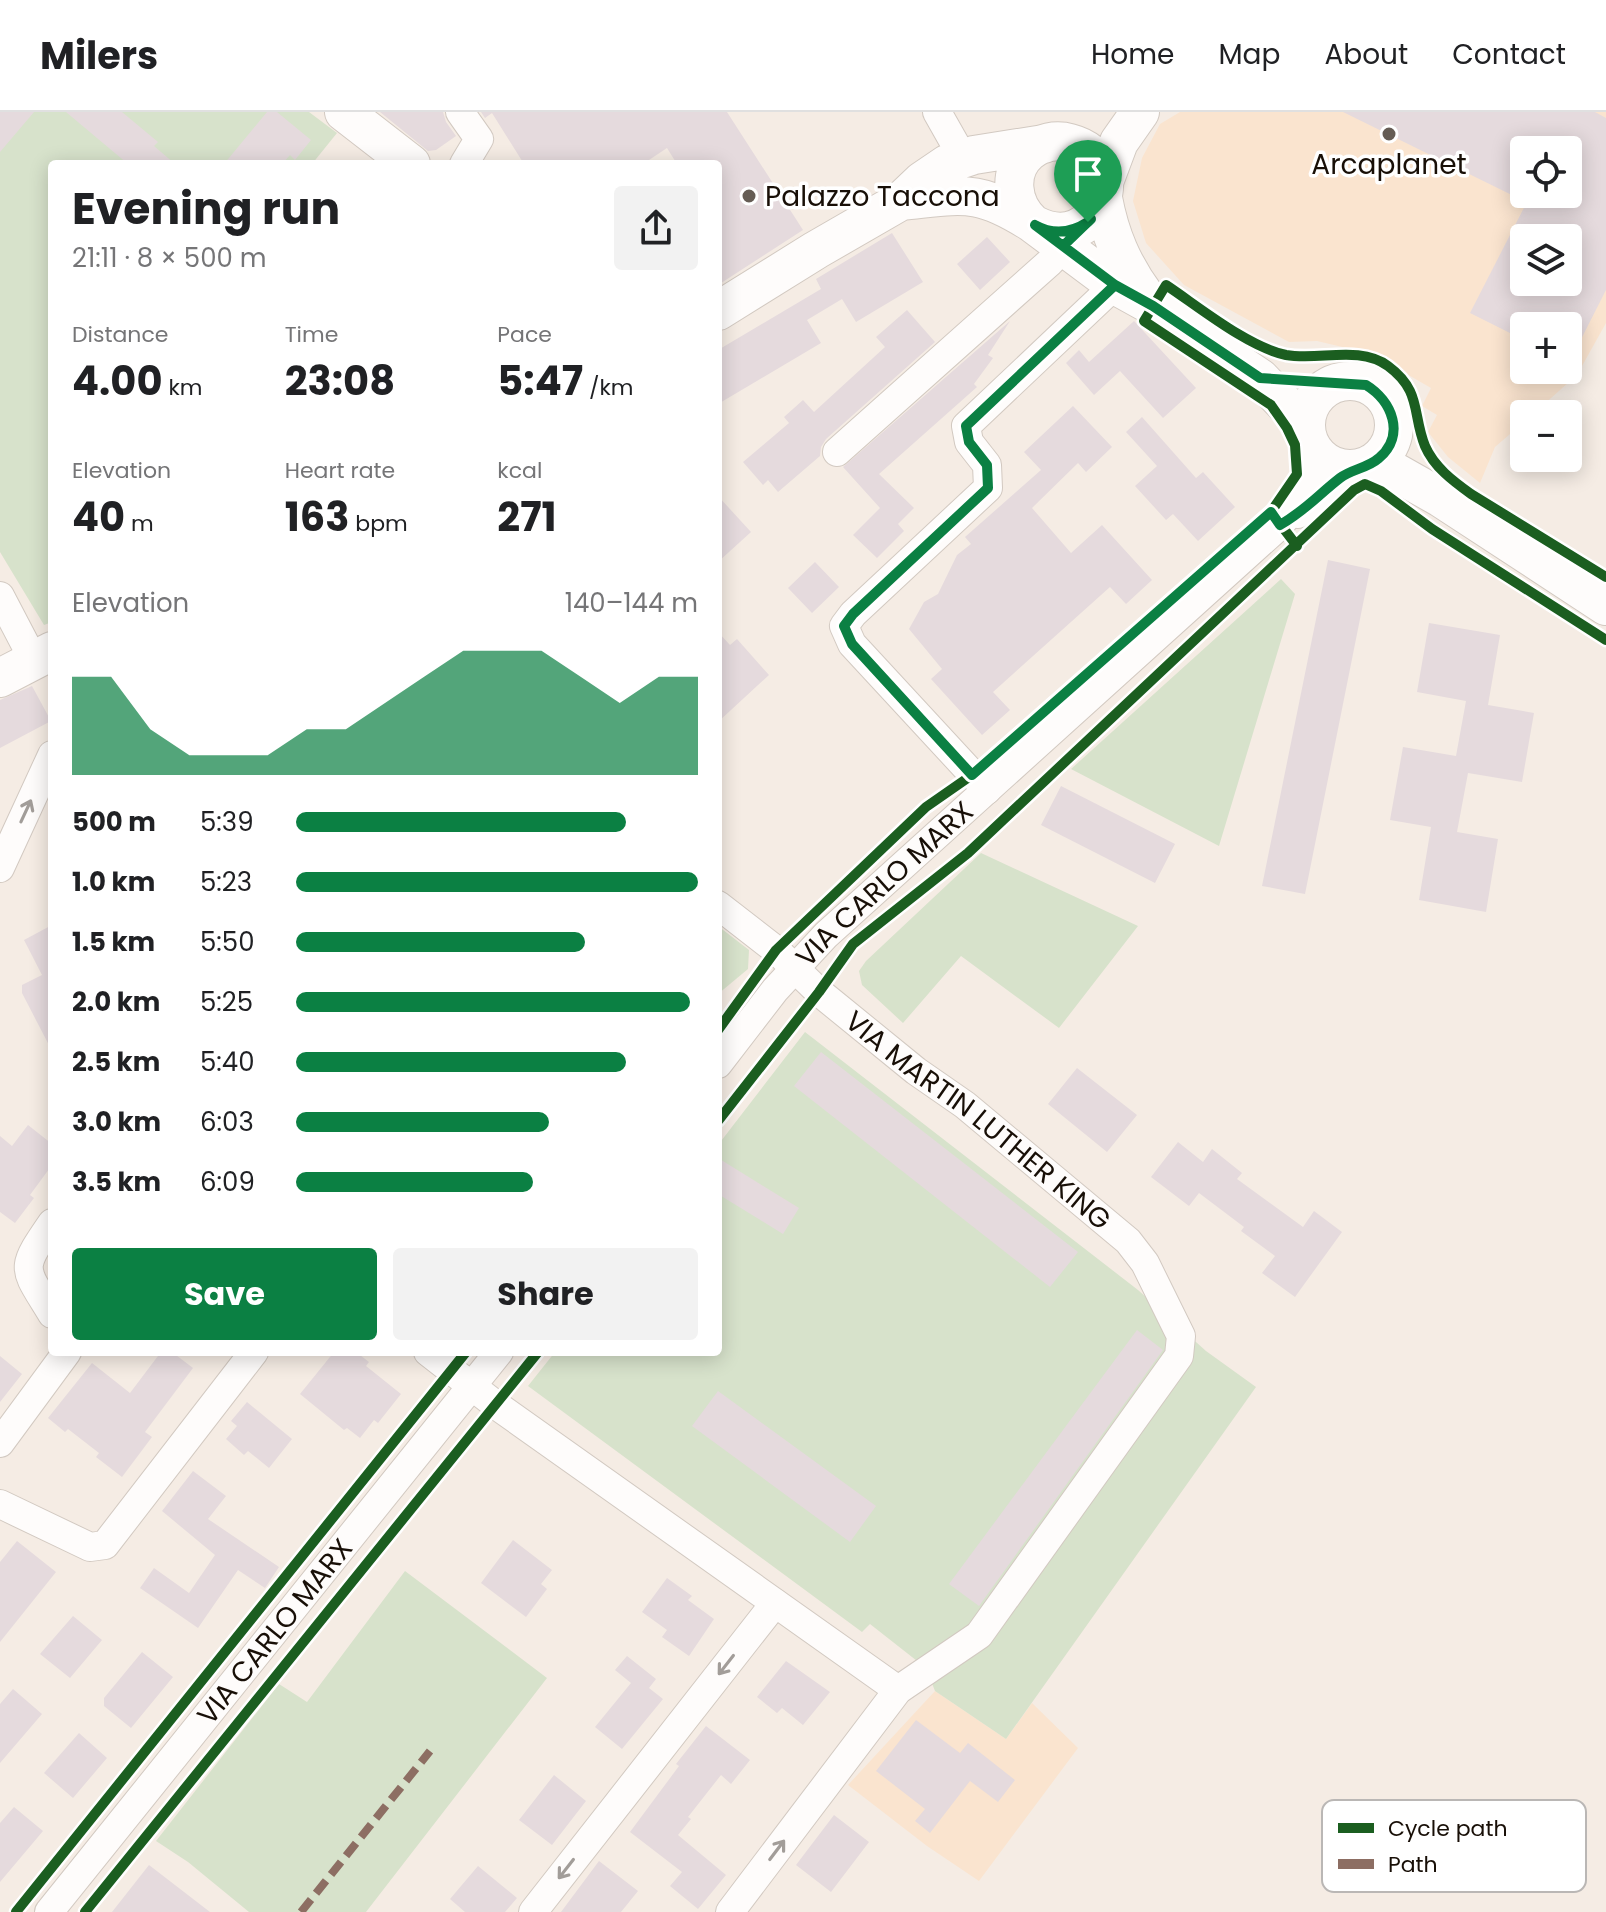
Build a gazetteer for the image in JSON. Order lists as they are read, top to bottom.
{
  "streets": {
    "street": ["VIA CARLO MARX", "VIA MARTIN LUTHER KING"]
  },
  "crossings": [
    ["VIA CARLO MARX", "VIA MARTIN LUTHER KING"]
  ],
  "places": ["Arcaplanet", "Palazzo Taccona"],
  "legend": ["Cycle path", "Path"],
  "page": {
    "header": "Milers",
    "nav": [
      "Home",
      "Map",
      "About",
      "Contact"
    ],
    "map_buttons": ["+", "−"],
    "heading": ["Evening run", "21:11 · 8 × 500 m"],
    "stats": [
      ["Distance", "4.00 km"],
      ["Time", "23:08"],
      ["Pace", "5:47 /km"],
      ["Elevation", "40 m"],
      ["Heart rate", "163 bpm"],
      ["kcal", "271"]
    ],
    "chart": ["Elevation", "140–144 m"],
    "list": [
      {
        "name": "500 m",
        "note": "5:39"
      },
      {
        "name": "1.0 km",
        "note": "5:23"
      },
      {
        "name": "1.5 km",
        "note": "5:50"
      },
      {
        "name": "2.0 km",
        "note": "5:25"
      },
      {
        "name": "2.5 km",
        "note": "5:40"
      },
      {
        "name": "3.0 km",
        "note": "6:03"
      },
      {
        "name": "3.5 km",
        "note": "6:09"
      }
    ],
    "buttons": ["Save", "Share"]
  }
}
